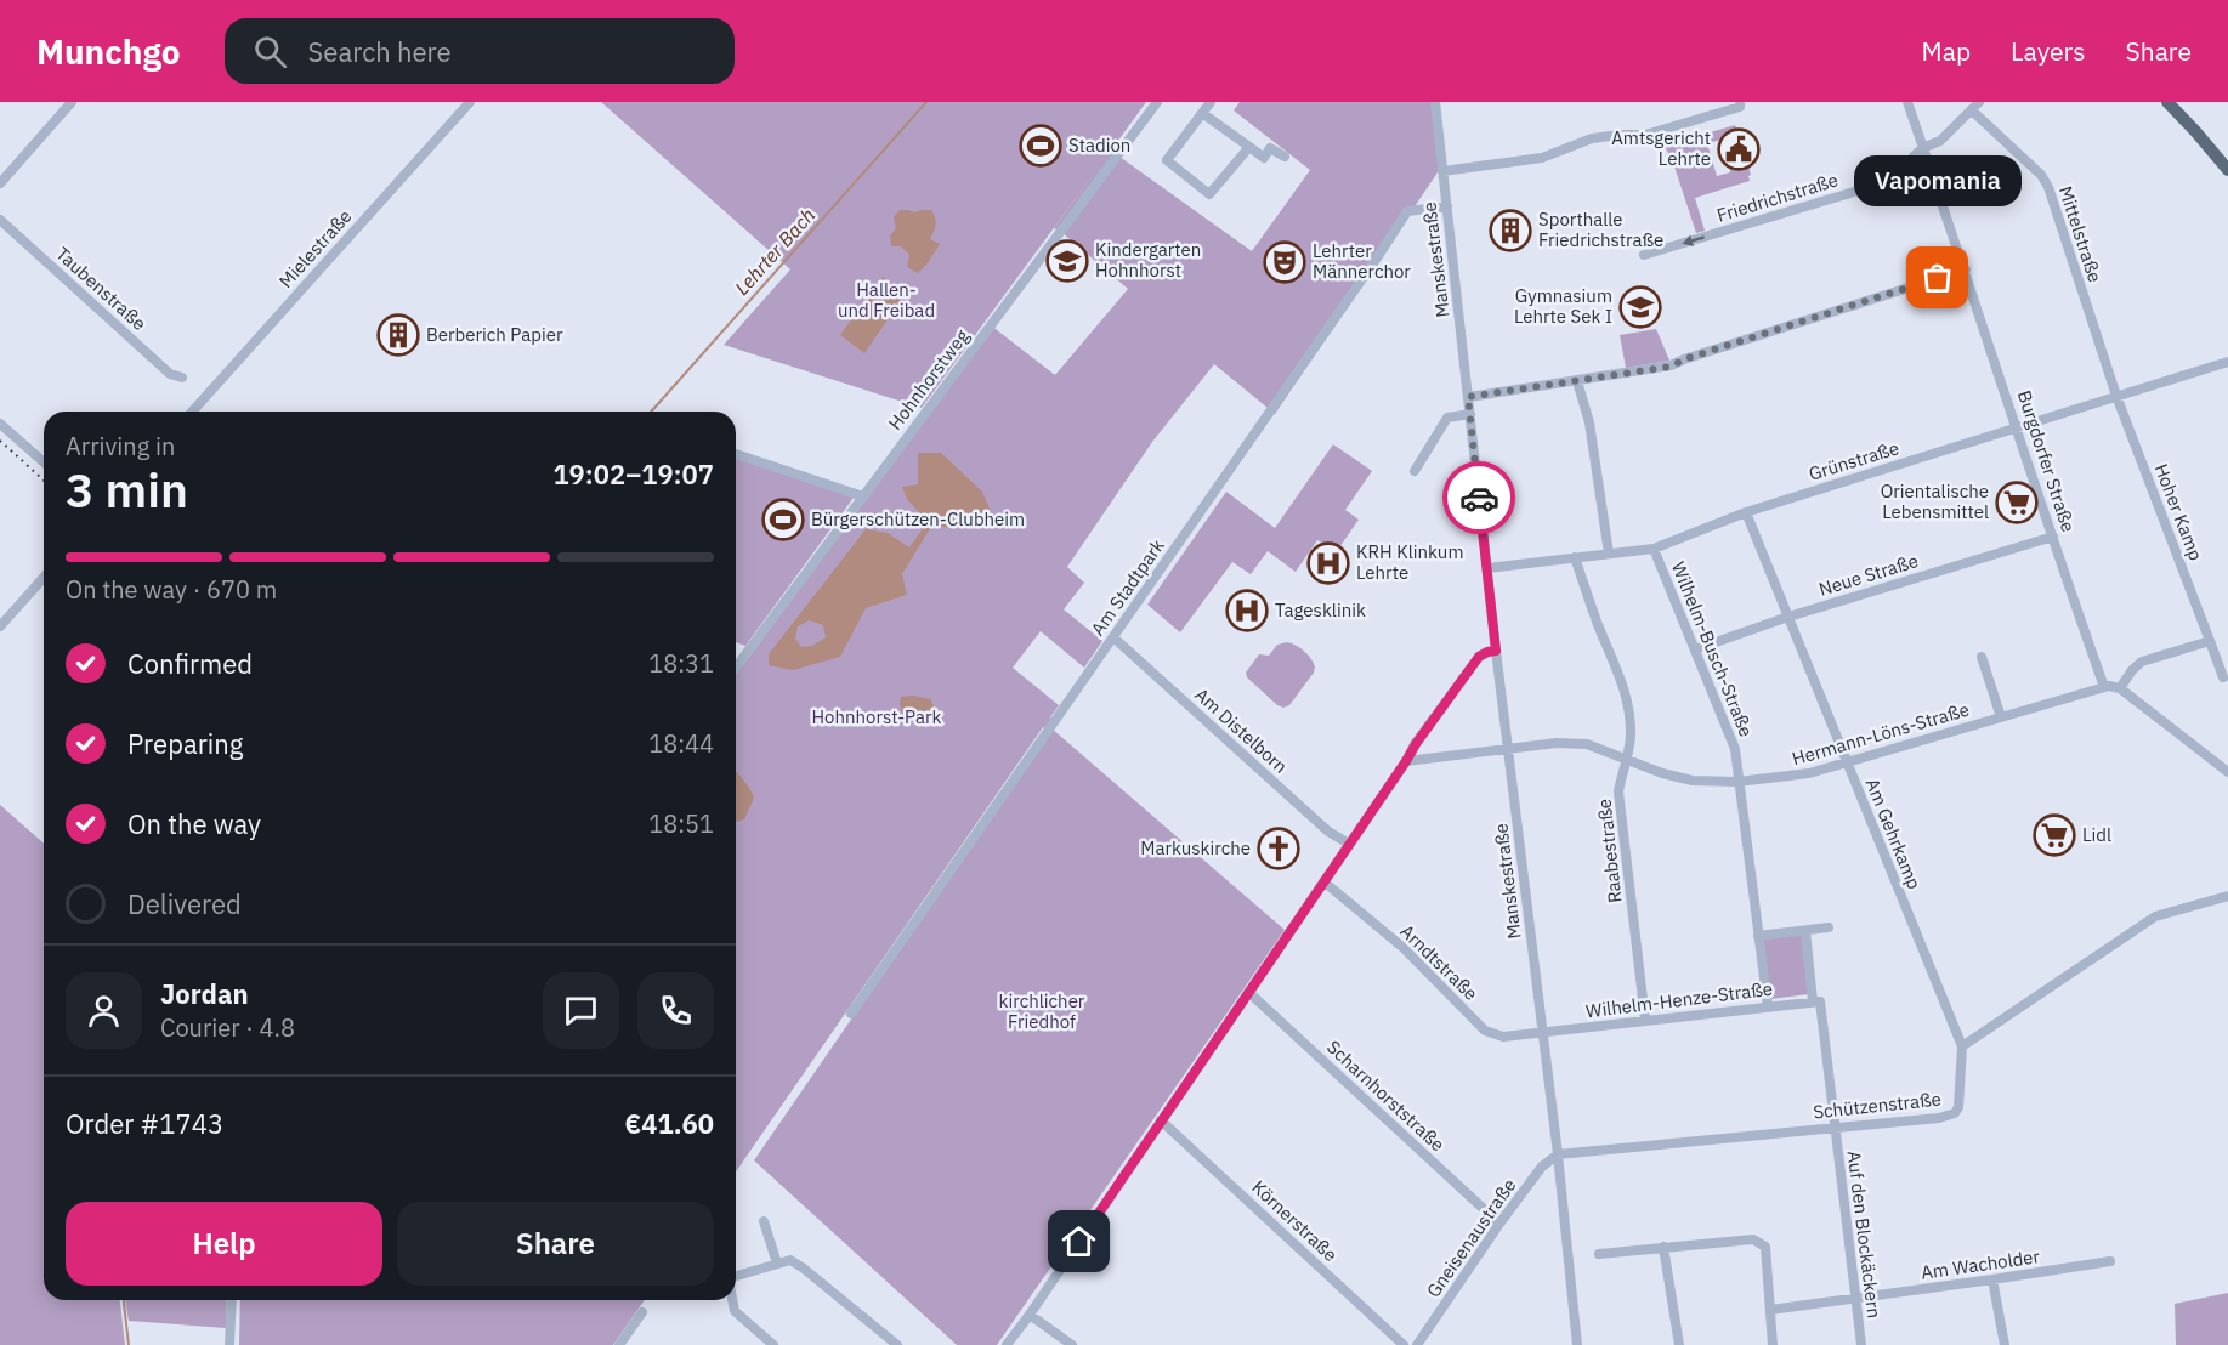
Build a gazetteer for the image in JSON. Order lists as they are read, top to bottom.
{
  "streets": {
    "street": [
      "Friedrichstraße",
      "Mittelstraße",
      "Mielestraße",
      "Manskestraße",
      "Taubenstraße",
      "Hohnhorstweg",
      "Grünstraße",
      "Burgdorfer Straße",
      "Hoher Kamp",
      "Neue Straße",
      "Am Stadtpark",
      "Wilhelm-Busch-Straße",
      "Am Distelborn",
      "Hermann-Löns-Straße",
      "Am Gehrkamp",
      "Raabestraße",
      "Arndtstraße",
      "Wilhelm-Henze-Straße",
      "Scharnhorststraße",
      "Schützenstraße",
      "Körnerstraße",
      "Auf den Blockäckern",
      "Gneisenaustraße",
      "Am Wacholder"
    ]
  },
  "crossings": [
    ["Friedrichstraße", "Mittelstraße"],
    ["Friedrichstraße", "Burgdorfer Straße"],
    ["Mittelstraße", "Grünstraße"],
    ["Mittelstraße", "Hoher Kamp"],
    ["Manskestraße", "Grünstraße"],
    ["Manskestraße", "Am Stadtpark"],
    ["Manskestraße", "Hermann-Löns-Straße"],
    ["Manskestraße", "Arndtstraße"],
    ["Manskestraße", "Wilhelm-Henze-Straße"],
    ["Manskestraße", "Schützenstraße"],
    ["Manskestraße", "Gneisenaustraße"],
    ["Grünstraße", "Burgdorfer Straße"],
    ["Grünstraße", "Hoher Kamp"],
    ["Grünstraße", "Wilhelm-Busch-Straße"],
    ["Grünstraße", "Am Gehrkamp"],
    ["Grünstraße", "Raabestraße"],
    ["Burgdorfer Straße", "Neue Straße"],
    ["Burgdorfer Straße", "Hermann-Löns-Straße"],
    ["Neue Straße", "Wilhelm-Busch-Straße"],
    ["Neue Straße", "Am Gehrkamp"],
    ["Am Stadtpark", "Am Distelborn"],
    ["Wilhelm-Busch-Straße", "Hermann-Löns-Straße"],
    ["Wilhelm-Busch-Straße", "Wilhelm-Henze-Straße"],
    ["Hermann-Löns-Straße", "Am Gehrkamp"],
    ["Hermann-Löns-Straße", "Raabestraße"],
    ["Am Gehrkamp", "Schützenstraße"],
    ["Raabestraße", "Wilhelm-Henze-Straße"],
    ["Arndtstraße", "Wilhelm-Henze-Straße"],
    ["Wilhelm-Henze-Straße", "Auf den Blockäckern"],
    ["Scharnhorststraße", "Gneisenaustraße"],
    ["Schützenstraße", "Auf den Blockäckern"],
    ["Schützenstraße", "Gneisenaustraße"],
    ["Auf den Blockäckern", "Am Wacholder"]
  ],
  "one_way": ["Friedrichstraße"],
  "water": ["Lehrter Bach"],
  "parks": ["Hallen- und Freibad", "Hohnhorst-Park", "kirchlicher Friedhof"],
  "places": {
    "sports": ["Stadion", "Bürgerschützen-Clubheim"],
    "public building": ["Amtsgericht Lehrte"],
    "building": ["Sporthalle Friedrichstraße", "Berberich Papier"],
    "school or university": ["Kindergarten Hohnhorst", "Gymnasium Lehrte Sek I"],
    "theatre": ["Lehrter Männerchor"],
    "other": ["Vapomania"],
    "supermarket": ["Orientalische Lebensmittel", "Lidl"],
    "hospital": ["KRH Klinkum Lehrte", "Tagesklinik"],
    "church": ["Markuskirche"]
  },
  "page": {
    "header": "Munchgo",
    "search": "Search here",
    "nav": ["Map", "Layers", "Share"],
    "bubble": "Vapomania",
    "heading": ["3 min", "Arriving in", "19:02–19:07"],
    "panel": [
      "Jordan",
      "Courier · 4.8",
      "Order #1743",
      "€41.60"
    ],
    "bar": "On the way · 670 m",
    "list": [
      ["Confirmed", "18:31"],
      ["Preparing", "18:44"],
      ["On the way", "18:51"],
      "Delivered"
    ],
    "buttons": ["Help", "Share"]
  }
}
